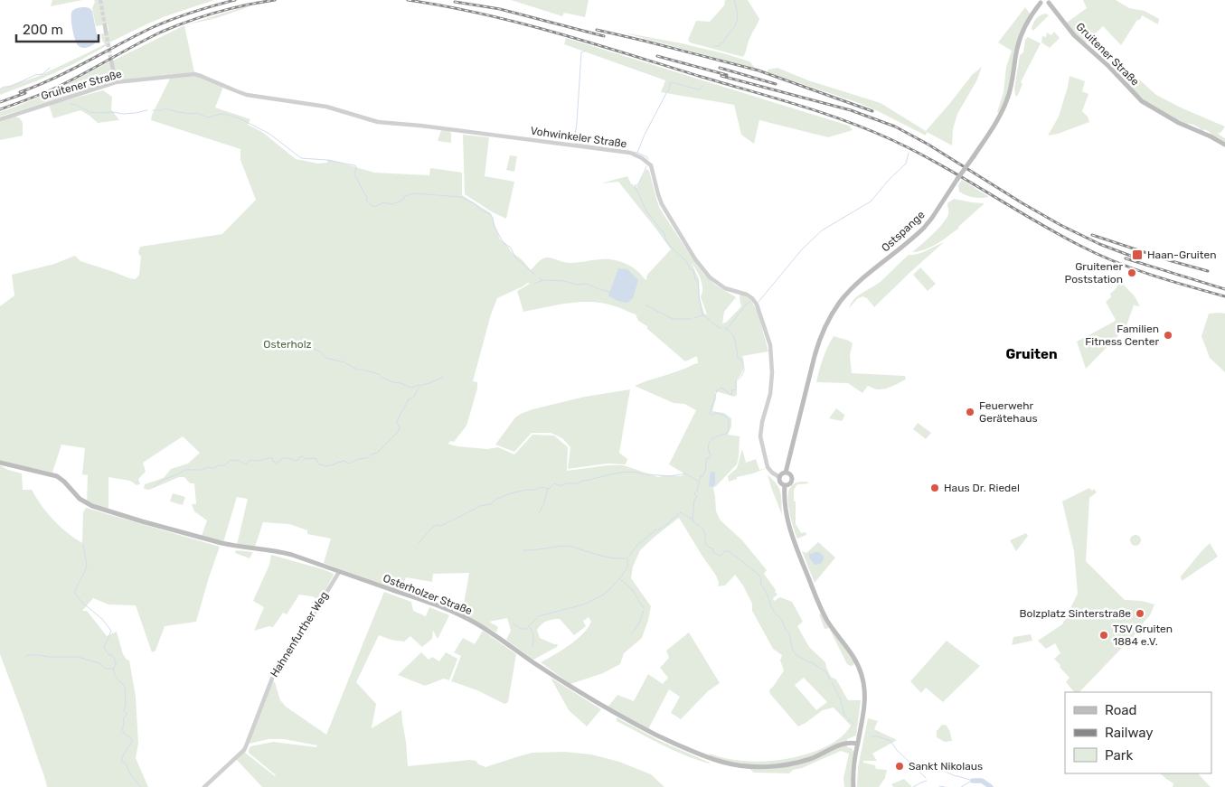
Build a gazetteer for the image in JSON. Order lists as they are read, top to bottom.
{
  "streets": {
    "main road": ["Gruitener Straße", "Ostspange", "Osterholzer Straße"],
    "street": ["Vohwinkeler Straße", "Hahnenfurther Weg"]
  },
  "crossings": [
    ["Gruitener Straße", "Vohwinkeler Straße"],
    ["Vohwinkeler Straße", "Ostspange"],
    ["Osterholzer Straße", "Hahnenfurther Weg"]
  ],
  "districts": ["Gruiten"],
  "parks": ["Osterholz"],
  "places": {
    "transit": ["Haan-Gruiten"],
    "other": [
      "Gruitener Poststation",
      "Familien Fitness Center",
      "Feuerwehr Gerätehaus",
      "Haus Dr. Riedel",
      "Bolzplatz Sinterstraße",
      "TSV Gruiten 1884 e.V.",
      "Sankt Nikolaus"
    ]
  },
  "legend": ["Road", "Railway", "Park"],
  "scale_bar": "200 m"
}
